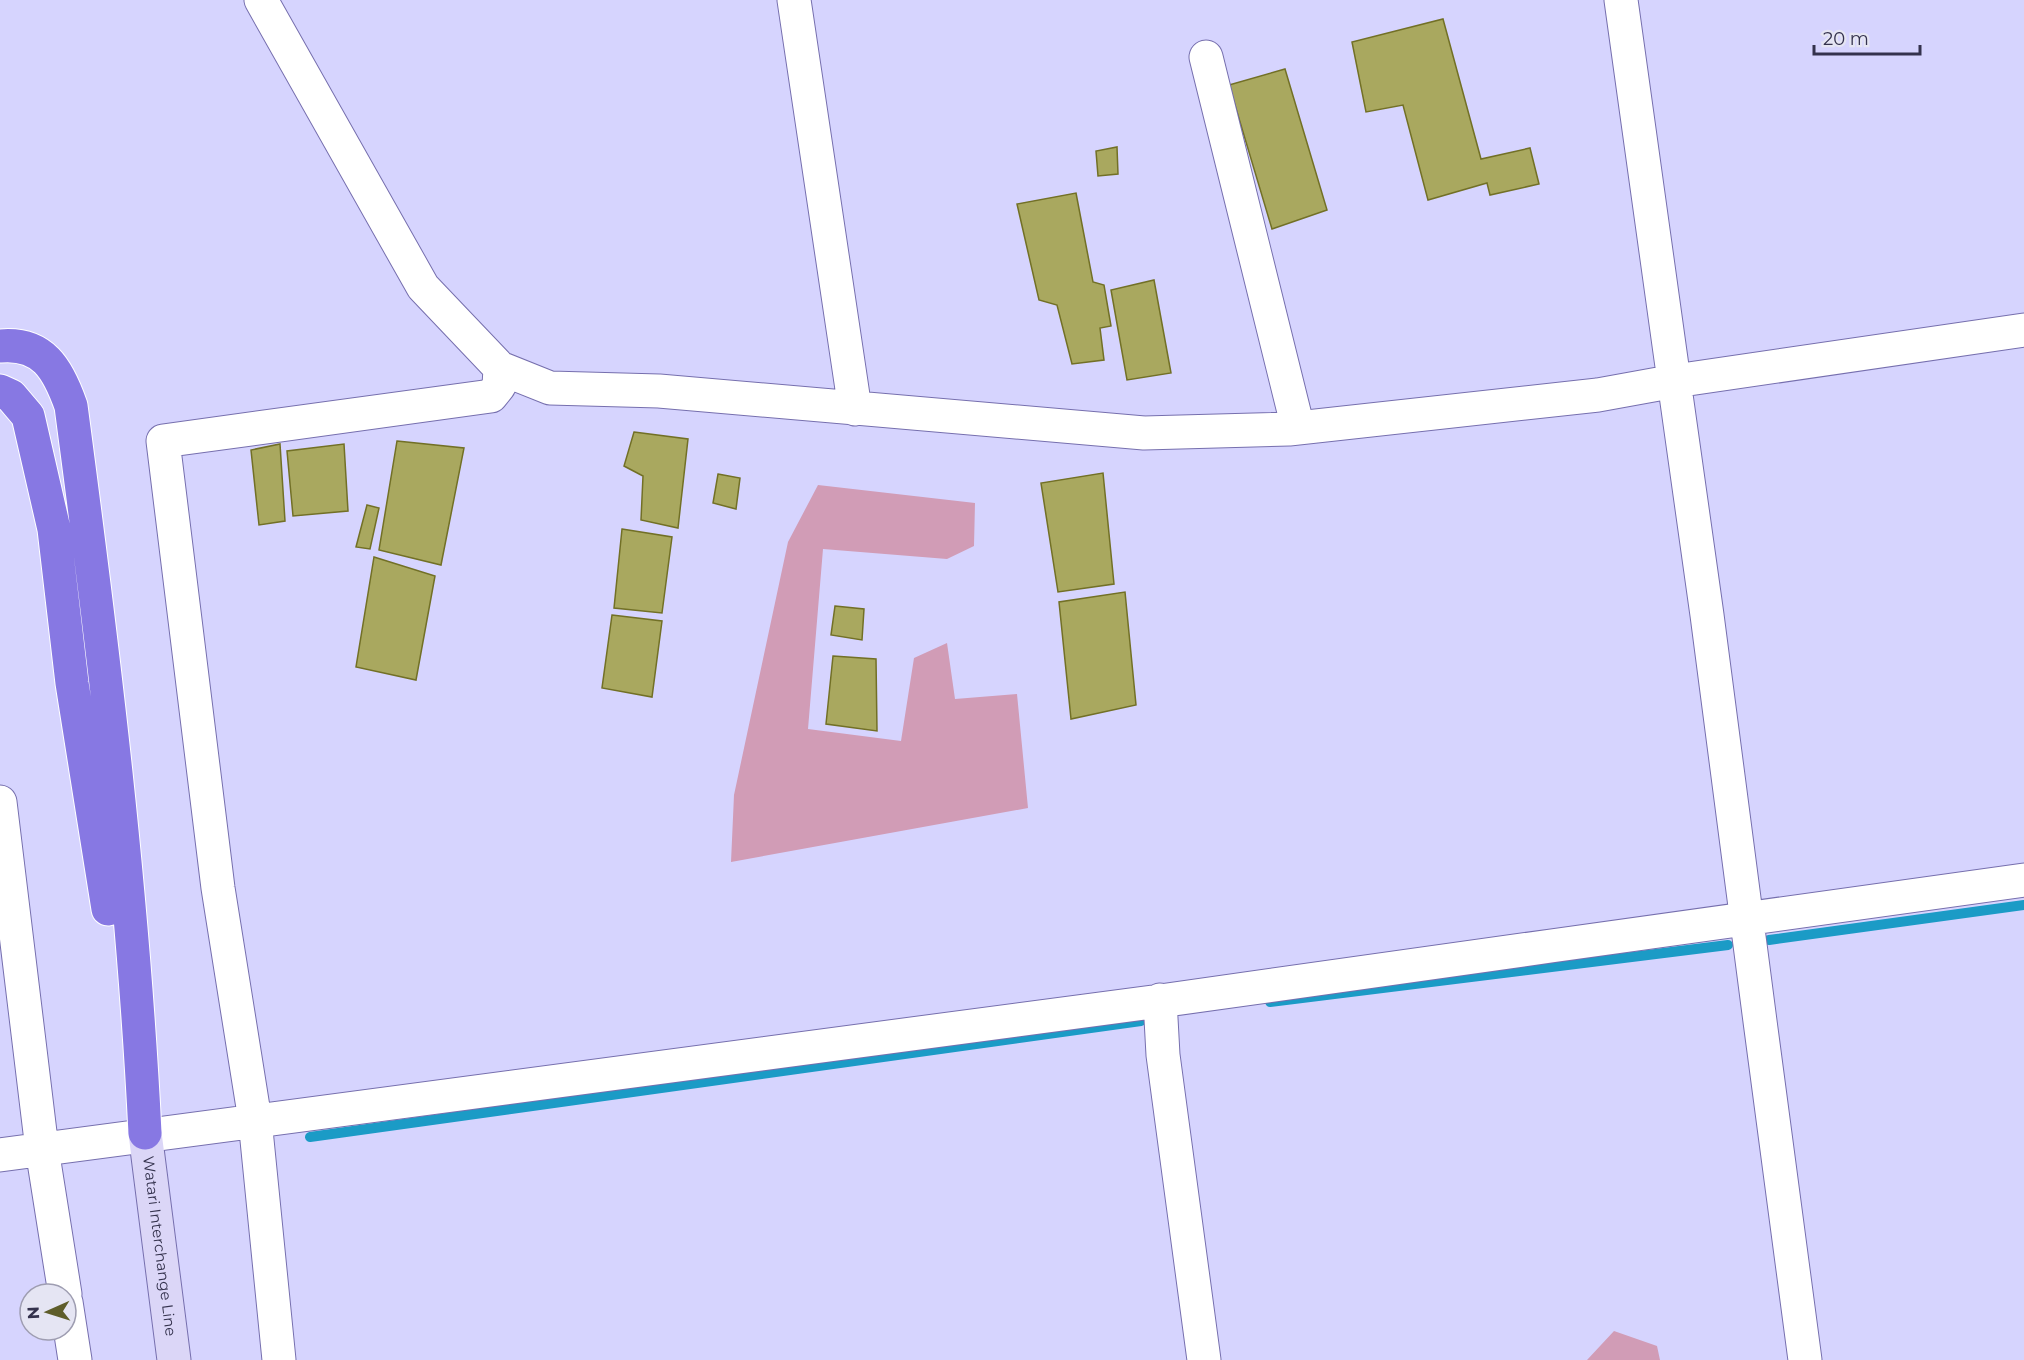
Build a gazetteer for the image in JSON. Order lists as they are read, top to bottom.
{
  "streets": {
    "main road": ["Watari Interchange Line"]
  },
  "scale_bar": "20 m",
  "north": "left"
}
